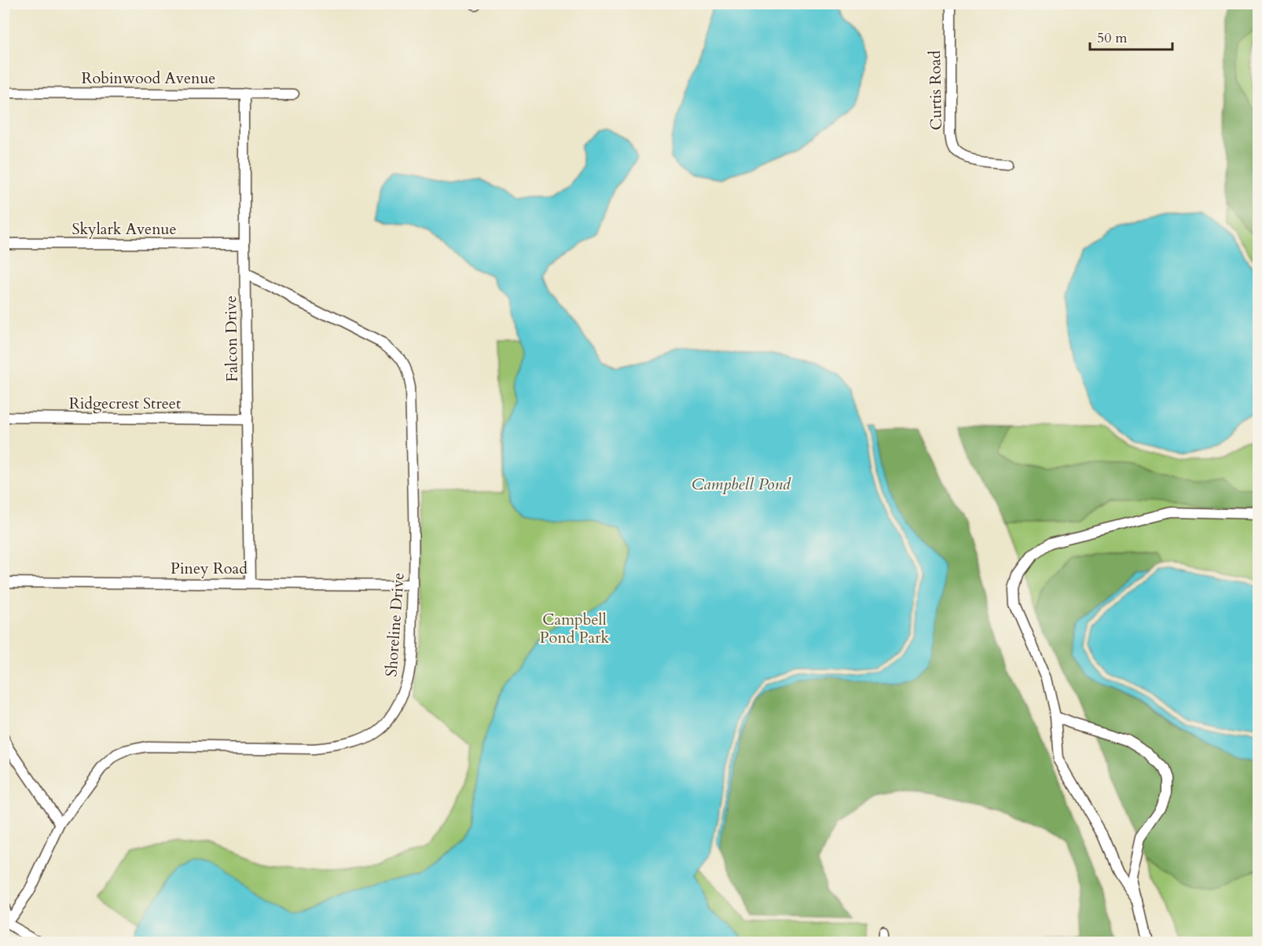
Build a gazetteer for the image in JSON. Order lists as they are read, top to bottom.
{
  "streets": {
    "street": [
      "Robinwood Avenue",
      "Curtis Road",
      "Skylark Avenue",
      "Falcon Drive",
      "Ridgecrest Street",
      "Piney Road",
      "Shoreline Drive"
    ]
  },
  "crossings": [
    ["Robinwood Avenue", "Falcon Drive"],
    ["Skylark Avenue", "Falcon Drive"],
    ["Falcon Drive", "Ridgecrest Street"],
    ["Falcon Drive", "Piney Road"],
    ["Falcon Drive", "Shoreline Drive"],
    ["Piney Road", "Shoreline Drive"]
  ],
  "water": ["Campbell Pond"],
  "parks": ["Campbell Pond Park"],
  "scale_bar": "50 m"
}
